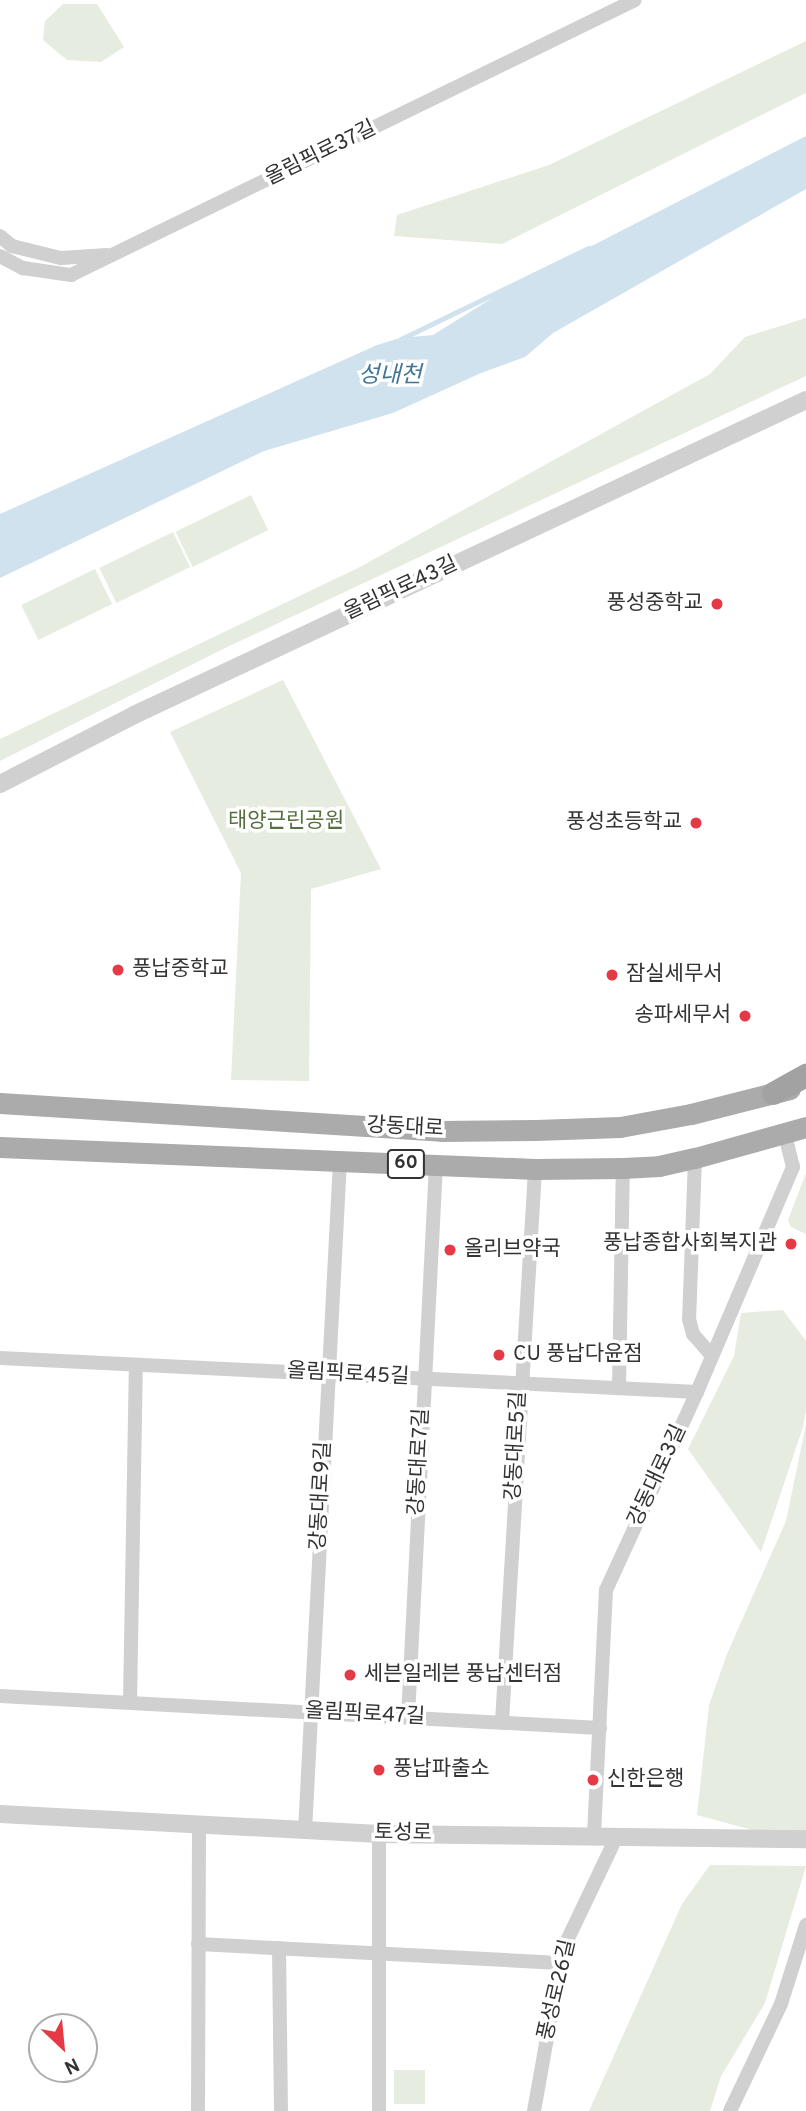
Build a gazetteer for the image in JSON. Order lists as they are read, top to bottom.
{
  "streets": {
    "main road": ["강동대로", "60"],
    "street": [
      "올림픽로37길",
      "올림픽로43길",
      "올림픽로45길",
      "강동대로5길",
      "강동대로7길",
      "강동대로3길",
      "강동대로9길",
      "올림픽로47길",
      "토성로",
      "풍성로26길"
    ]
  },
  "crossings": [
    ["강동대로", "강동대로5길"],
    ["강동대로", "강동대로7길"],
    ["강동대로", "강동대로3길"],
    ["강동대로", "강동대로9길"],
    ["올림픽로45길", "강동대로5길"],
    ["올림픽로45길", "강동대로7길"],
    ["올림픽로45길", "강동대로3길"],
    ["올림픽로45길", "강동대로9길"],
    ["강동대로5길", "올림픽로47길"],
    ["강동대로7길", "올림픽로47길"],
    ["강동대로3길", "올림픽로47길"],
    ["강동대로3길", "토성로"],
    ["강동대로9길", "올림픽로47길"],
    ["강동대로9길", "토성로"],
    ["토성로", "풍성로26길"]
  ],
  "water": ["성내천"],
  "parks": ["태양근린공원"],
  "places": [
    "풍성중학교",
    "풍성초등학교",
    "풍납중학교",
    "잠실세무서",
    "송파세무서",
    "풍납종합사회복지관",
    "올리브약국",
    "CU 풍납다윤점",
    "세븐일레븐 풍납센터점",
    "풍납파출소",
    "신한은행"
  ],
  "north": "bottom right"
}
